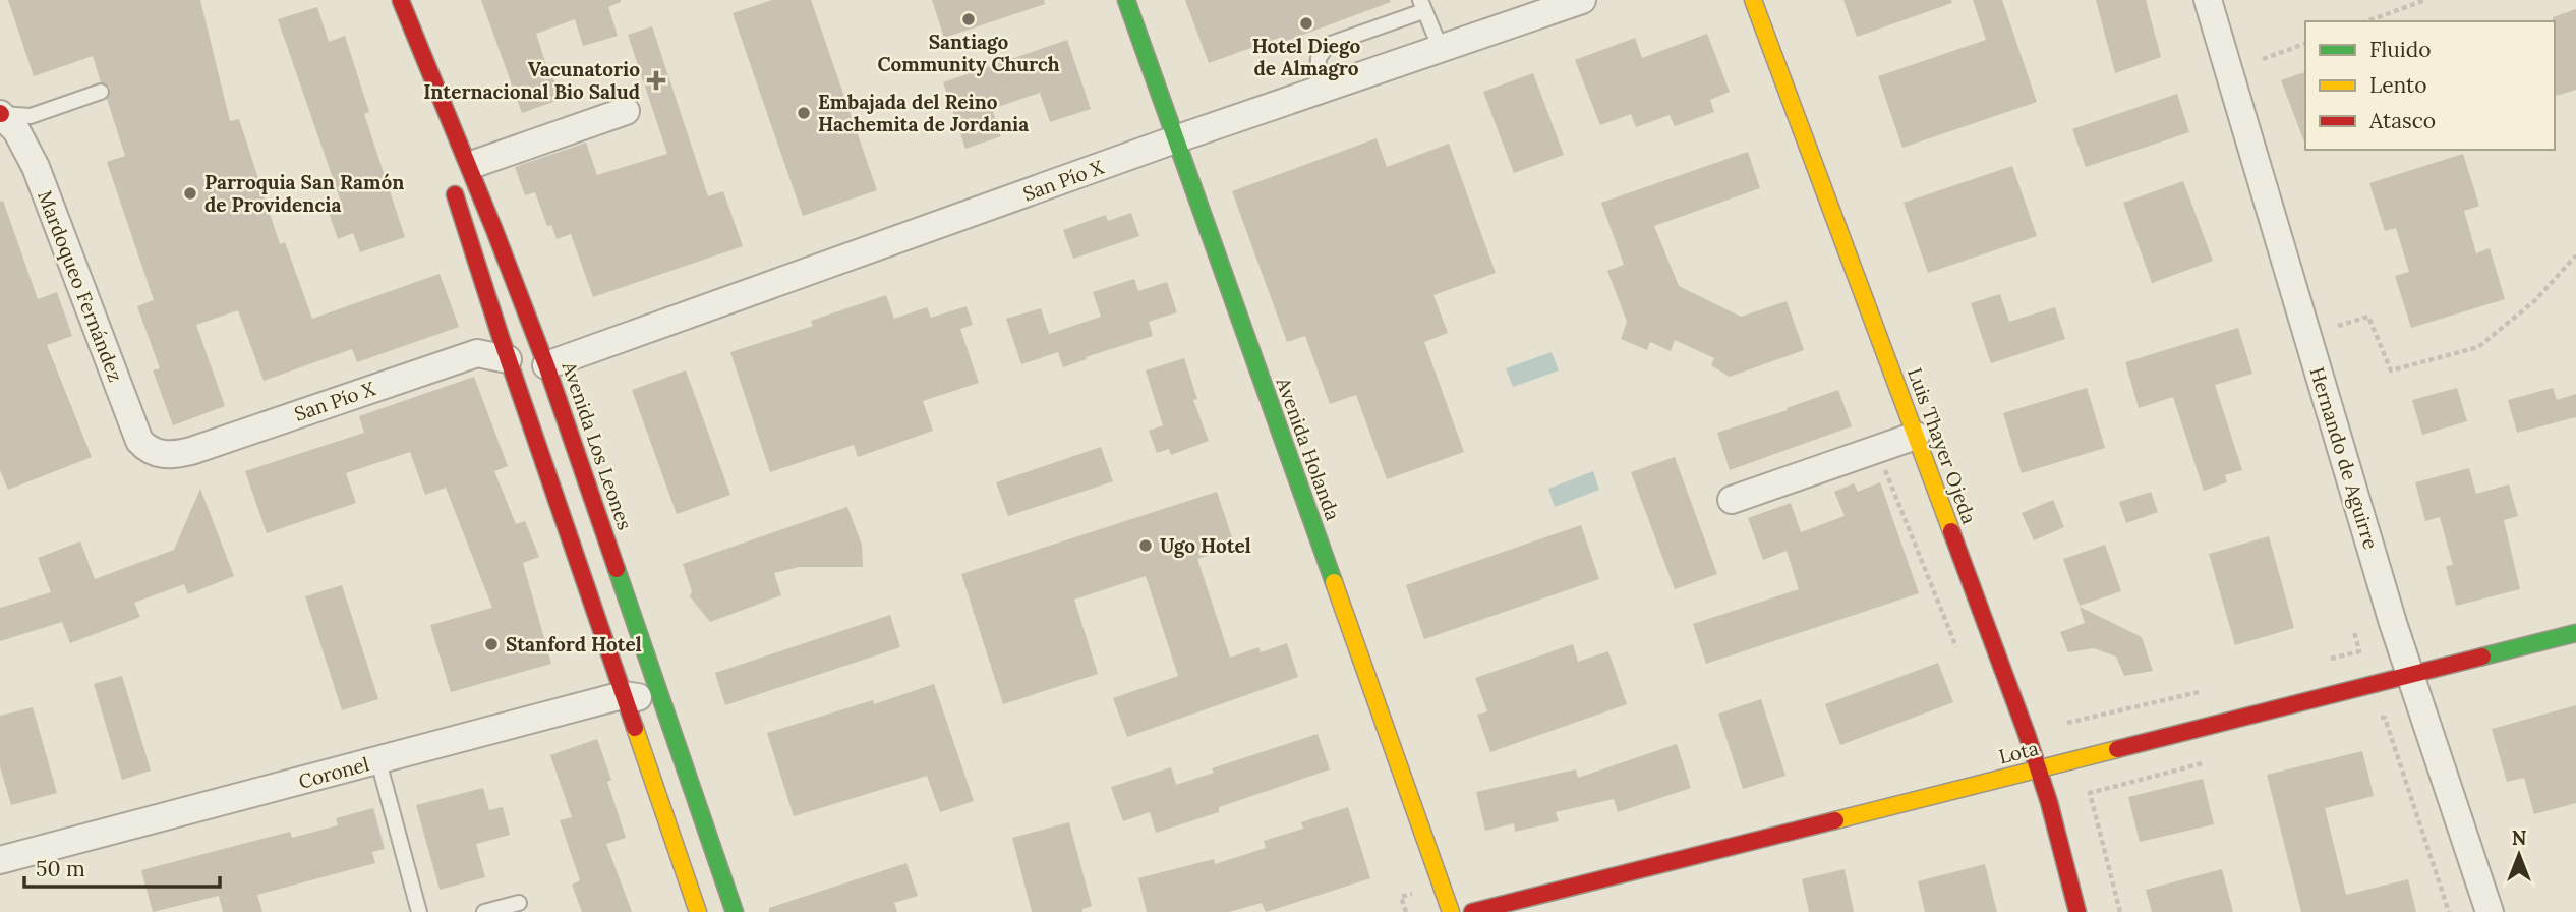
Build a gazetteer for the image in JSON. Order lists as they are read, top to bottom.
{
  "streets": {
    "street": [
      "San Pío X",
      "Mardoqueo Fernández",
      "Avenida Los Leones",
      "Luis Thayer Ojeda",
      "Avenida Holanda",
      "Hernando de Aguirre",
      "Lota",
      "Coronel"
    ]
  },
  "crossings": [
    ["San Pío X", "Mardoqueo Fernández"],
    ["San Pío X", "Avenida Los Leones"],
    ["San Pío X", "Avenida Holanda"],
    ["Luis Thayer Ojeda", "Lota"],
    ["Hernando de Aguirre", "Lota"]
  ],
  "places": {
    "other": [
      "Santiago Community Church",
      "Hotel Diego de Almagro",
      "Embajada del Reino Hachemita de Jordania",
      "Parroquia San Ramón de Providencia",
      "Ugo Hotel",
      "Stanford Hotel"
    ],
    "health": ["Vacunatorio Internacional Bio Salud"]
  },
  "legend": ["Fluido", "Lento", "Atasco"],
  "scale_bar": "50 m",
  "north": "top"
}
